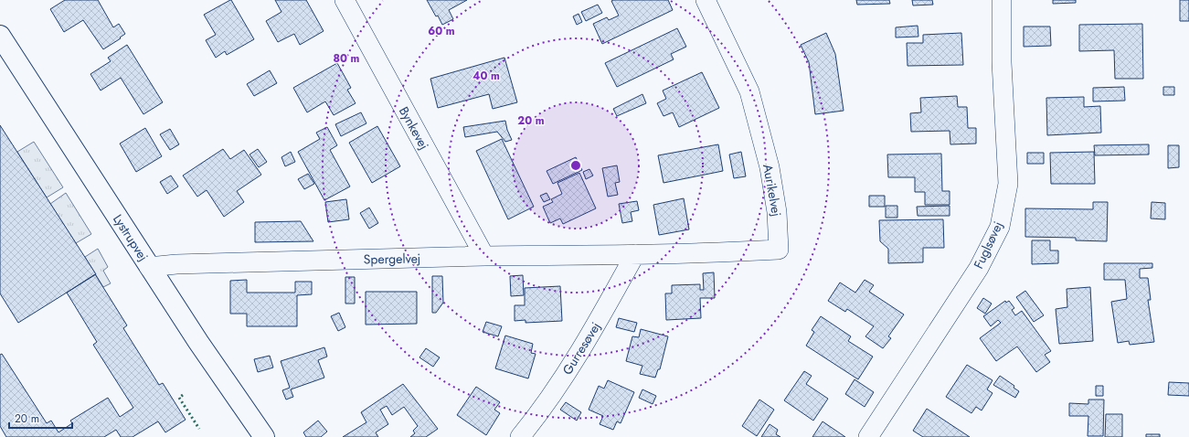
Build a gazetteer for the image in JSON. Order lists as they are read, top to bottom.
{
  "streets": {
    "street": [
      "Bynkevej",
      "Aurikelvej",
      "Lystrupvej",
      "Fuglsøvej",
      "Spergelvej",
      "Gurresøvej"
    ]
  },
  "crossings": [
    ["Bynkevej", "Spergelvej"],
    ["Aurikelvej", "Spergelvej"],
    ["Aurikelvej", "Gurresøvej"],
    ["Lystrupvej", "Spergelvej"],
    ["Spergelvej", "Gurresøvej"]
  ],
  "scale_bar": "20 m",
  "rings": [
    "60 m",
    "80 m",
    "40 m",
    "20 m"
  ]
}
